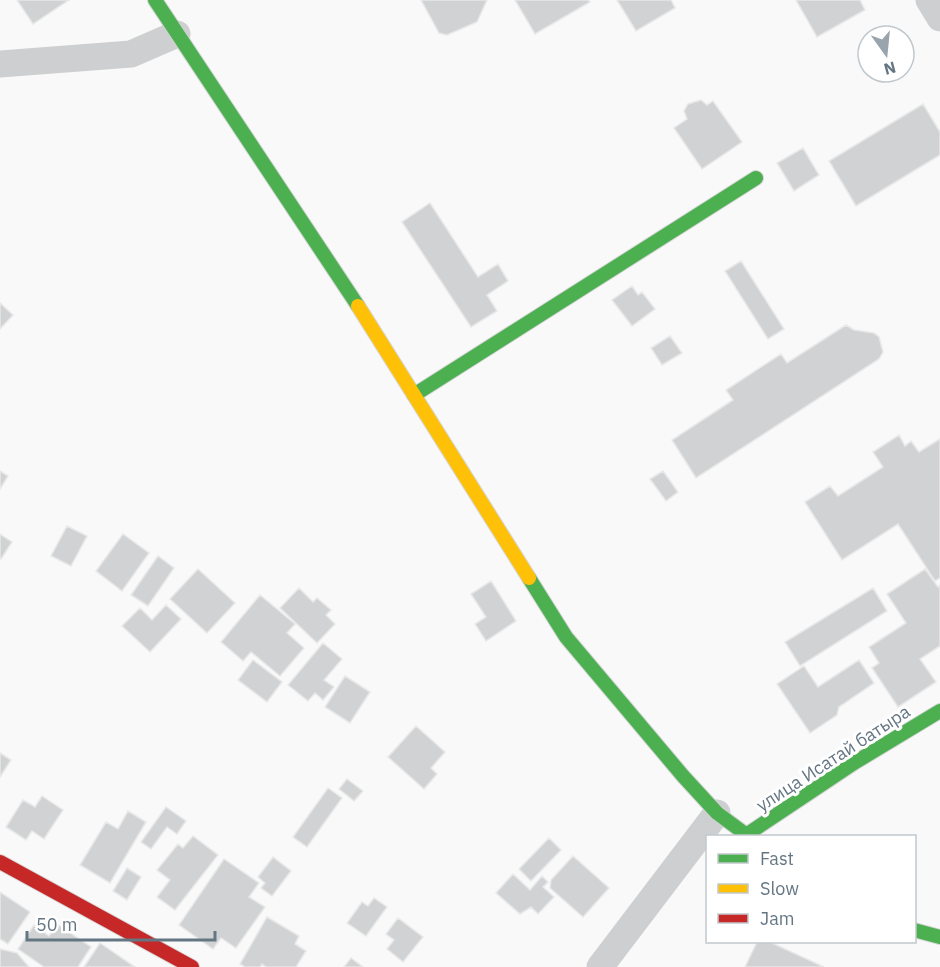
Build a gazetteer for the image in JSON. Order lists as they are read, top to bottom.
{
  "streets": {
    "main road": ["улица Исатай батыра"]
  },
  "legend": ["Fast", "Slow", "Jam"],
  "scale_bar": "50 m",
  "north": "bottom"
}
